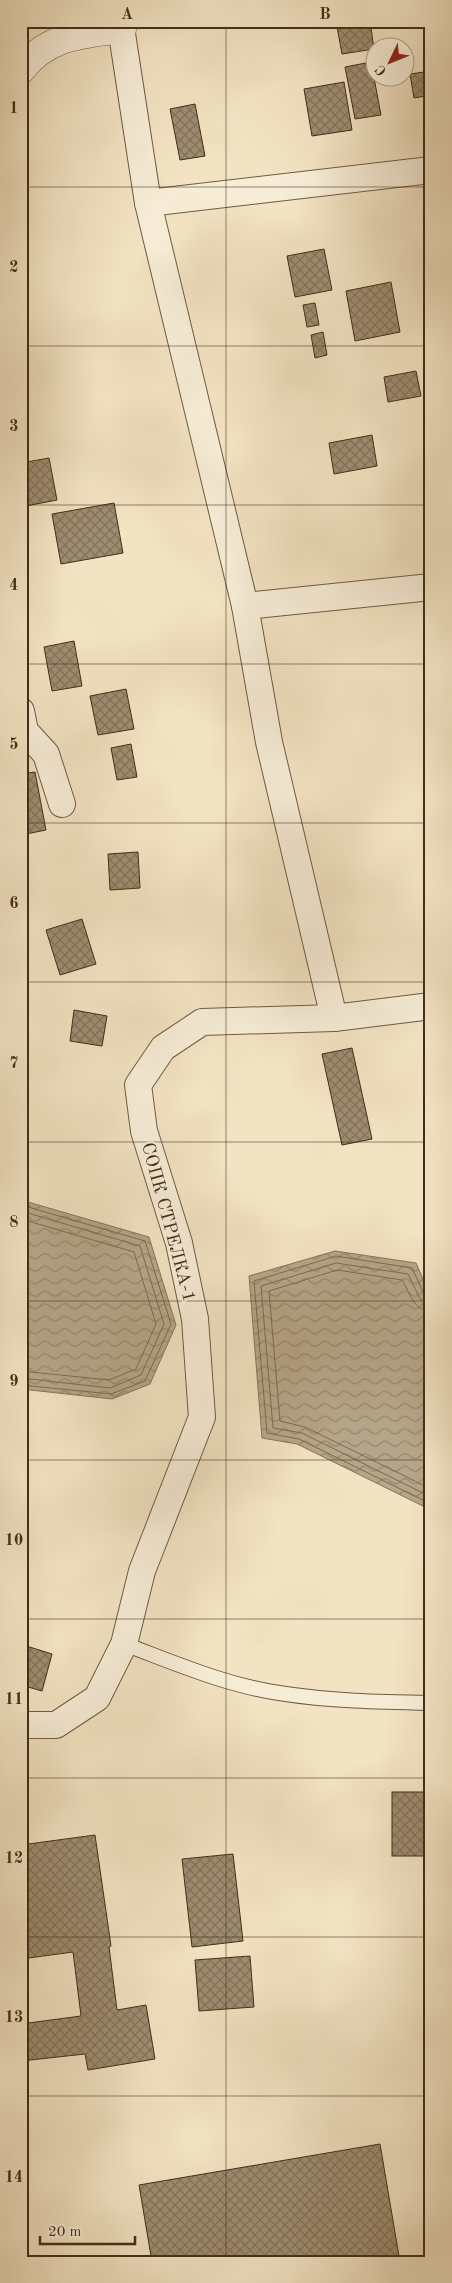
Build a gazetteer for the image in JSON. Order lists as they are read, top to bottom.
{
  "streets": {
    "street": ["СОПК СТРЕЛКА-1"]
  },
  "scale_bar": "20 m",
  "north": "bottom left",
  "grid": {
    "columns": ["A", "B"],
    "rows": [
      "1",
      "2",
      "3",
      "4",
      "5",
      "6",
      "7",
      "8",
      "9",
      "10",
      "11",
      "12",
      "13",
      "14"
    ]
  }
}
